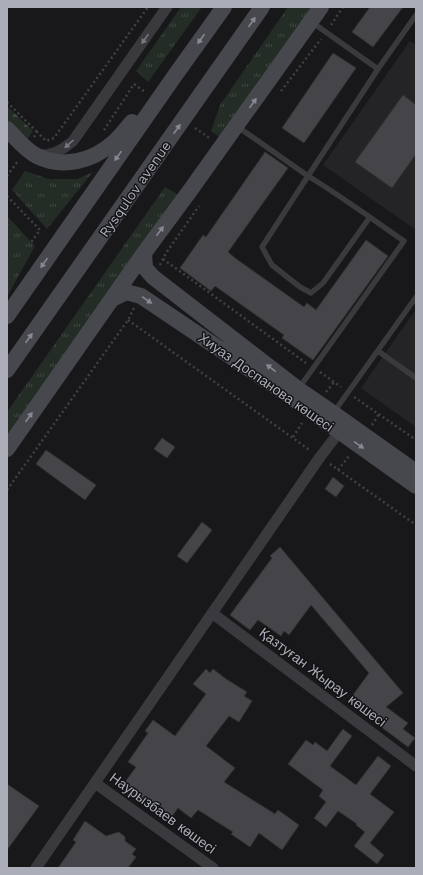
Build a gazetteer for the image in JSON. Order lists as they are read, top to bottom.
{
  "streets": {
    "street": [
      "Rysqulov avenue",
      "Хиуаз Доспанова көшесі",
      "Қазтуған Жырау көшесі",
      "Наурызбаев көшесі"
    ]
  }
}
